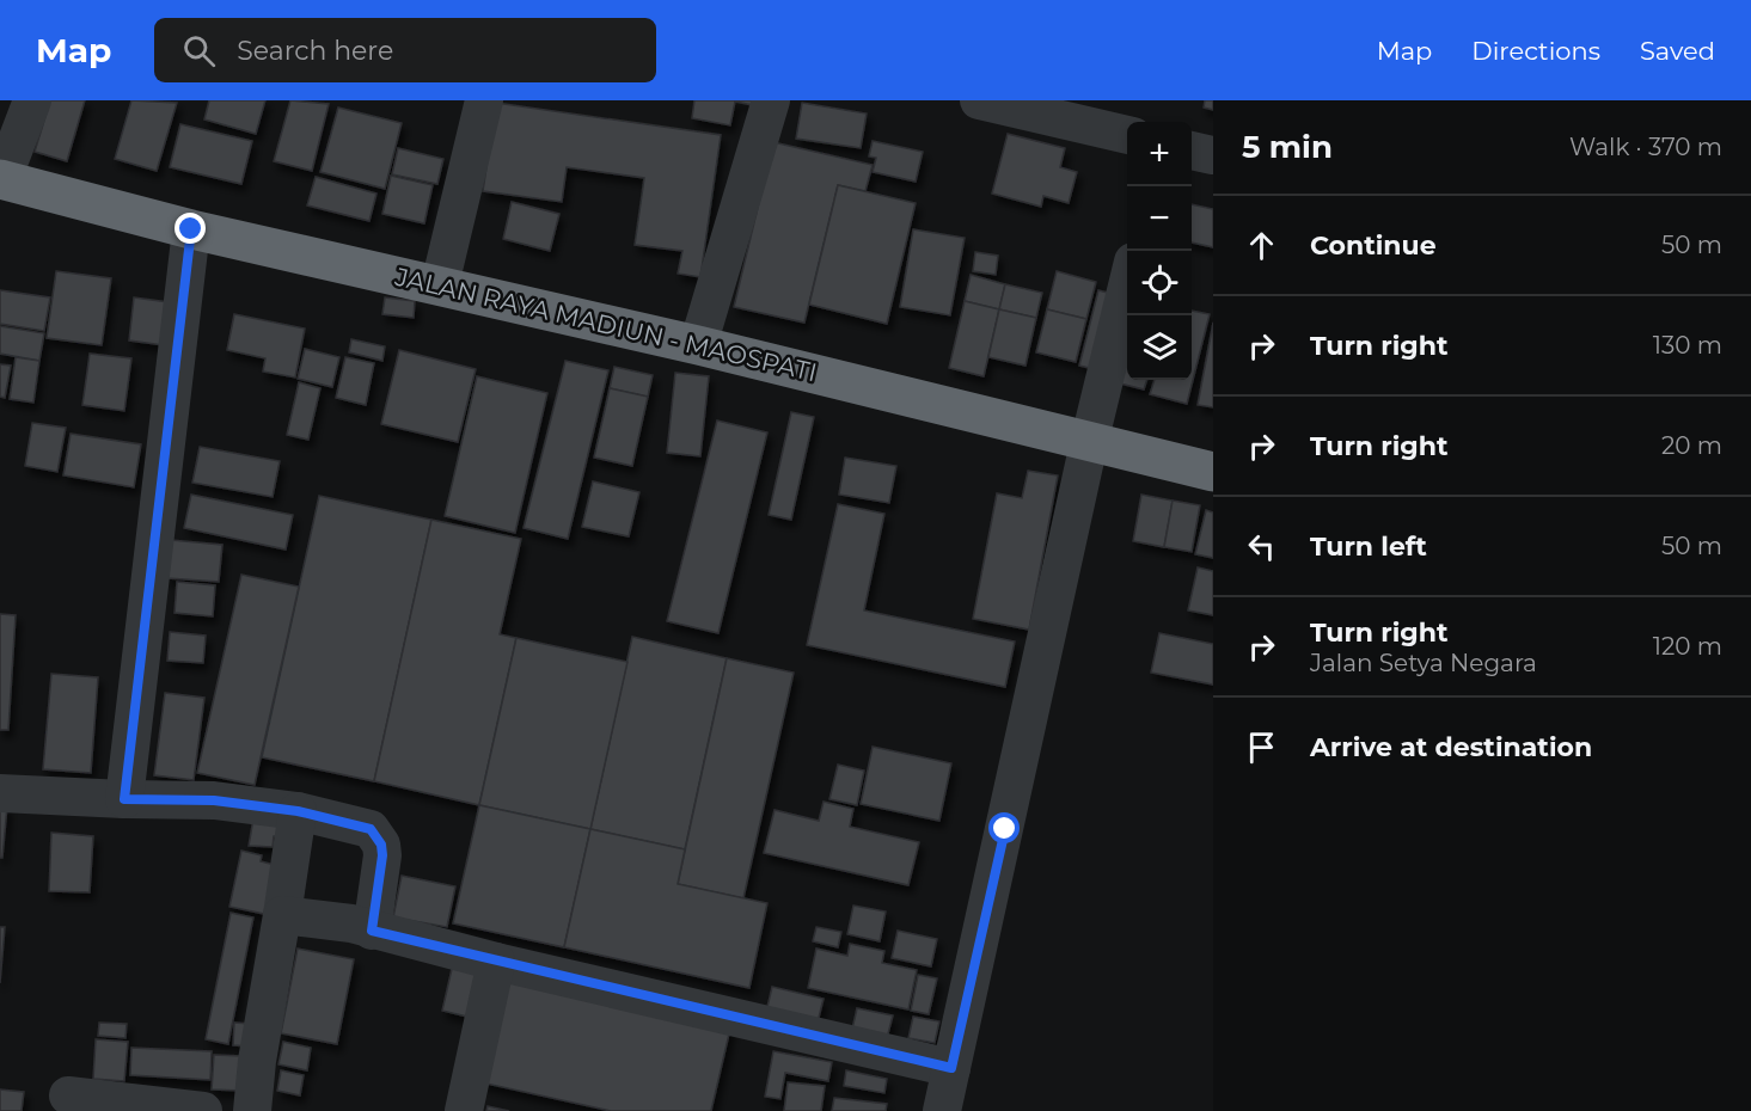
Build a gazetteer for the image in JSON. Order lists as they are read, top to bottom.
{
  "streets": {
    "highway": ["JALAN RAYA MADIUN - MAOSPATI"]
  },
  "page": {
    "header": "Map",
    "search": "Search here",
    "nav": ["Map", "Directions", "Saved"],
    "heading": ["5 min", "Walk · 370 m"],
    "map_buttons": ["+", "−"],
    "list": [
      ["Continue", "50 m"],
      ["Turn right", "130 m"],
      ["Turn right", "20 m"],
      ["Turn left", "50 m"],
      ["Turn right", "Jalan Setya Negara", "120 m"],
      "Arrive at destination"
    ]
  }
}
